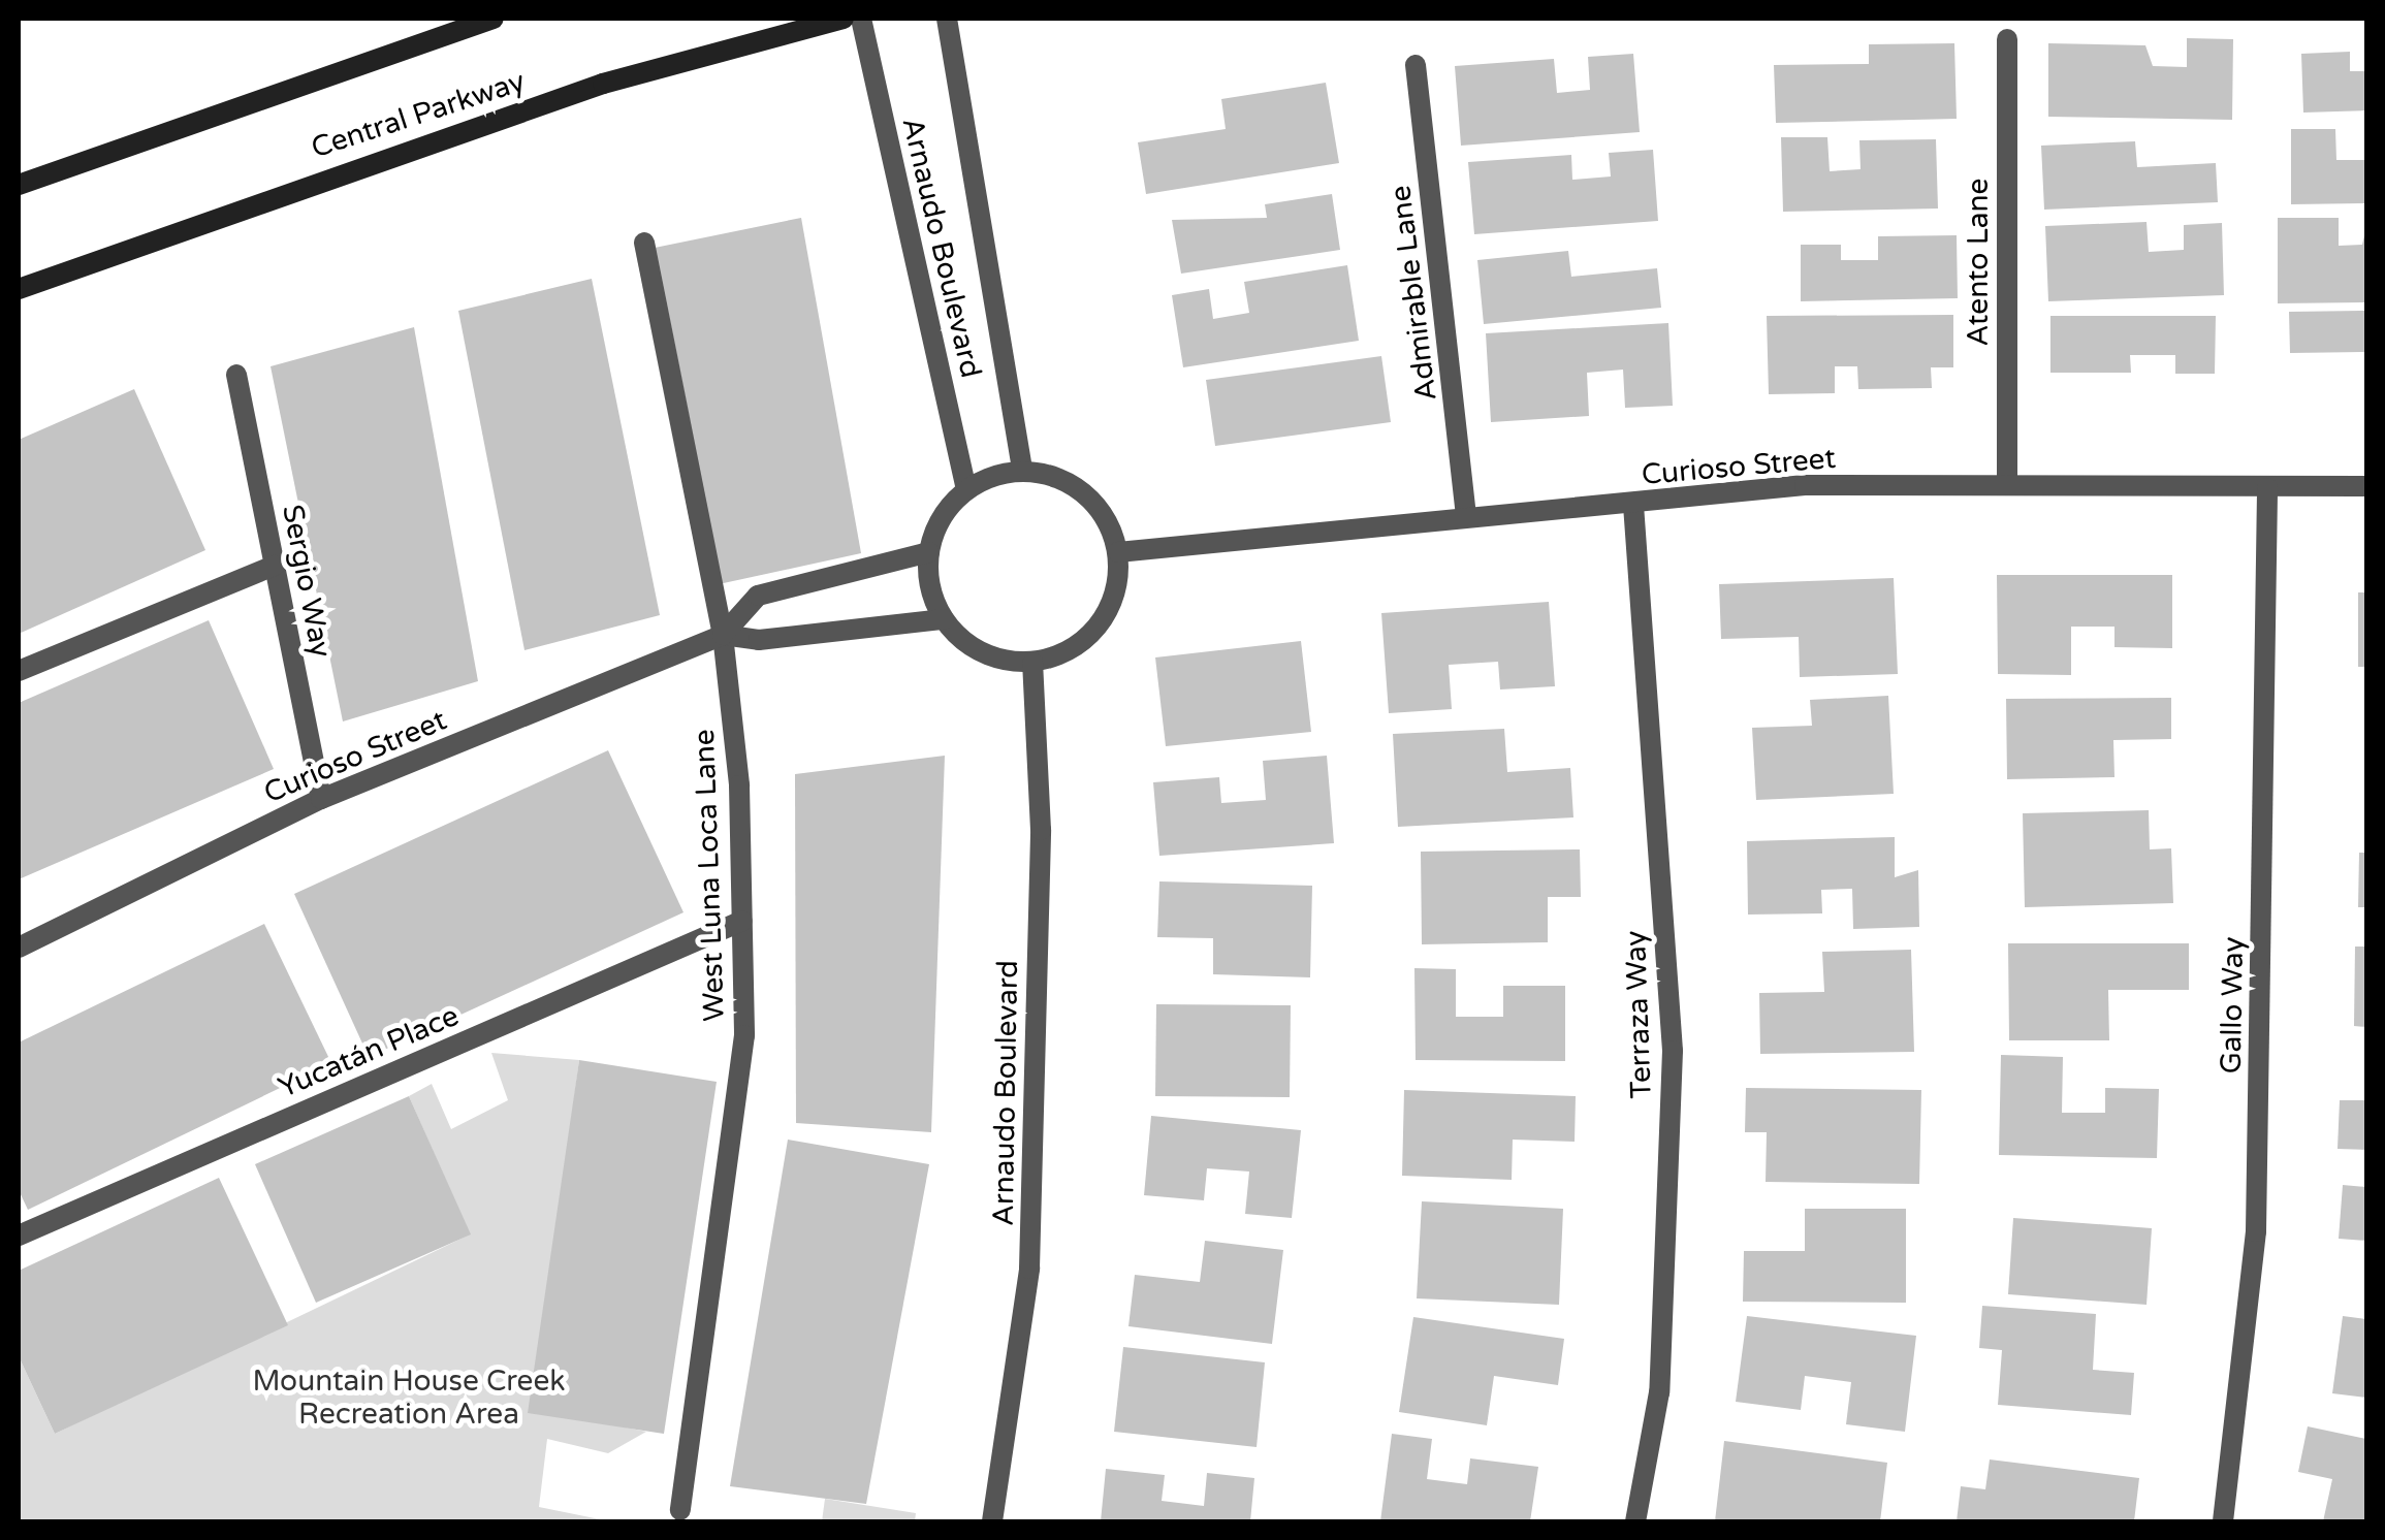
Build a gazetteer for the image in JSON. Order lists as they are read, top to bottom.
{
  "streets": {
    "main road": ["Central Parkway"],
    "street": [
      "Arnaudo Boulevard",
      "Atento Lane",
      "Admirable Lane",
      "Curioso Street",
      "Sergio Way",
      "West Luna Loca Lane",
      "Gallo Way",
      "Terraza Way",
      "Yucatán Place"
    ]
  },
  "crossings": [
    ["Arnaudo Boulevard", "Curioso Street"],
    ["Atento Lane", "Curioso Street"],
    ["Admirable Lane", "Curioso Street"],
    ["Curioso Street", "Sergio Way"],
    ["Curioso Street", "West Luna Loca Lane"],
    ["Curioso Street", "Gallo Way"],
    ["Curioso Street", "Terraza Way"],
    ["West Luna Loca Lane", "Yucatán Place"]
  ],
  "parks": ["Mountain House Creek Recreation Area"]
}
